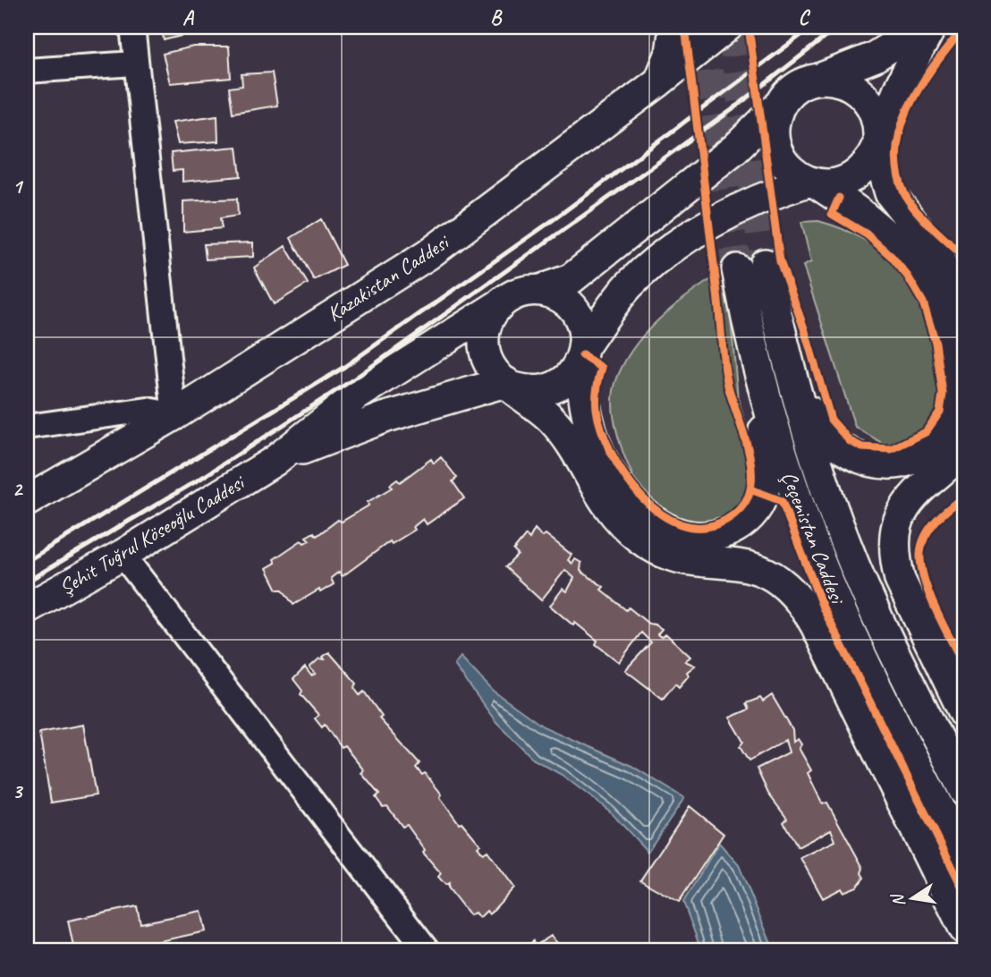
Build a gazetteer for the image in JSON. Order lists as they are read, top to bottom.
{
  "streets": {
    "main road": ["Kazakistan Caddesi", "Şehit Tuğrul Köseoğlu Caddesi", "Çeçenistan Caddesi"]
  },
  "north": "left",
  "grid": {
    "columns": ["A", "B", "C"],
    "rows": ["1", "2", "3"]
  }
}
